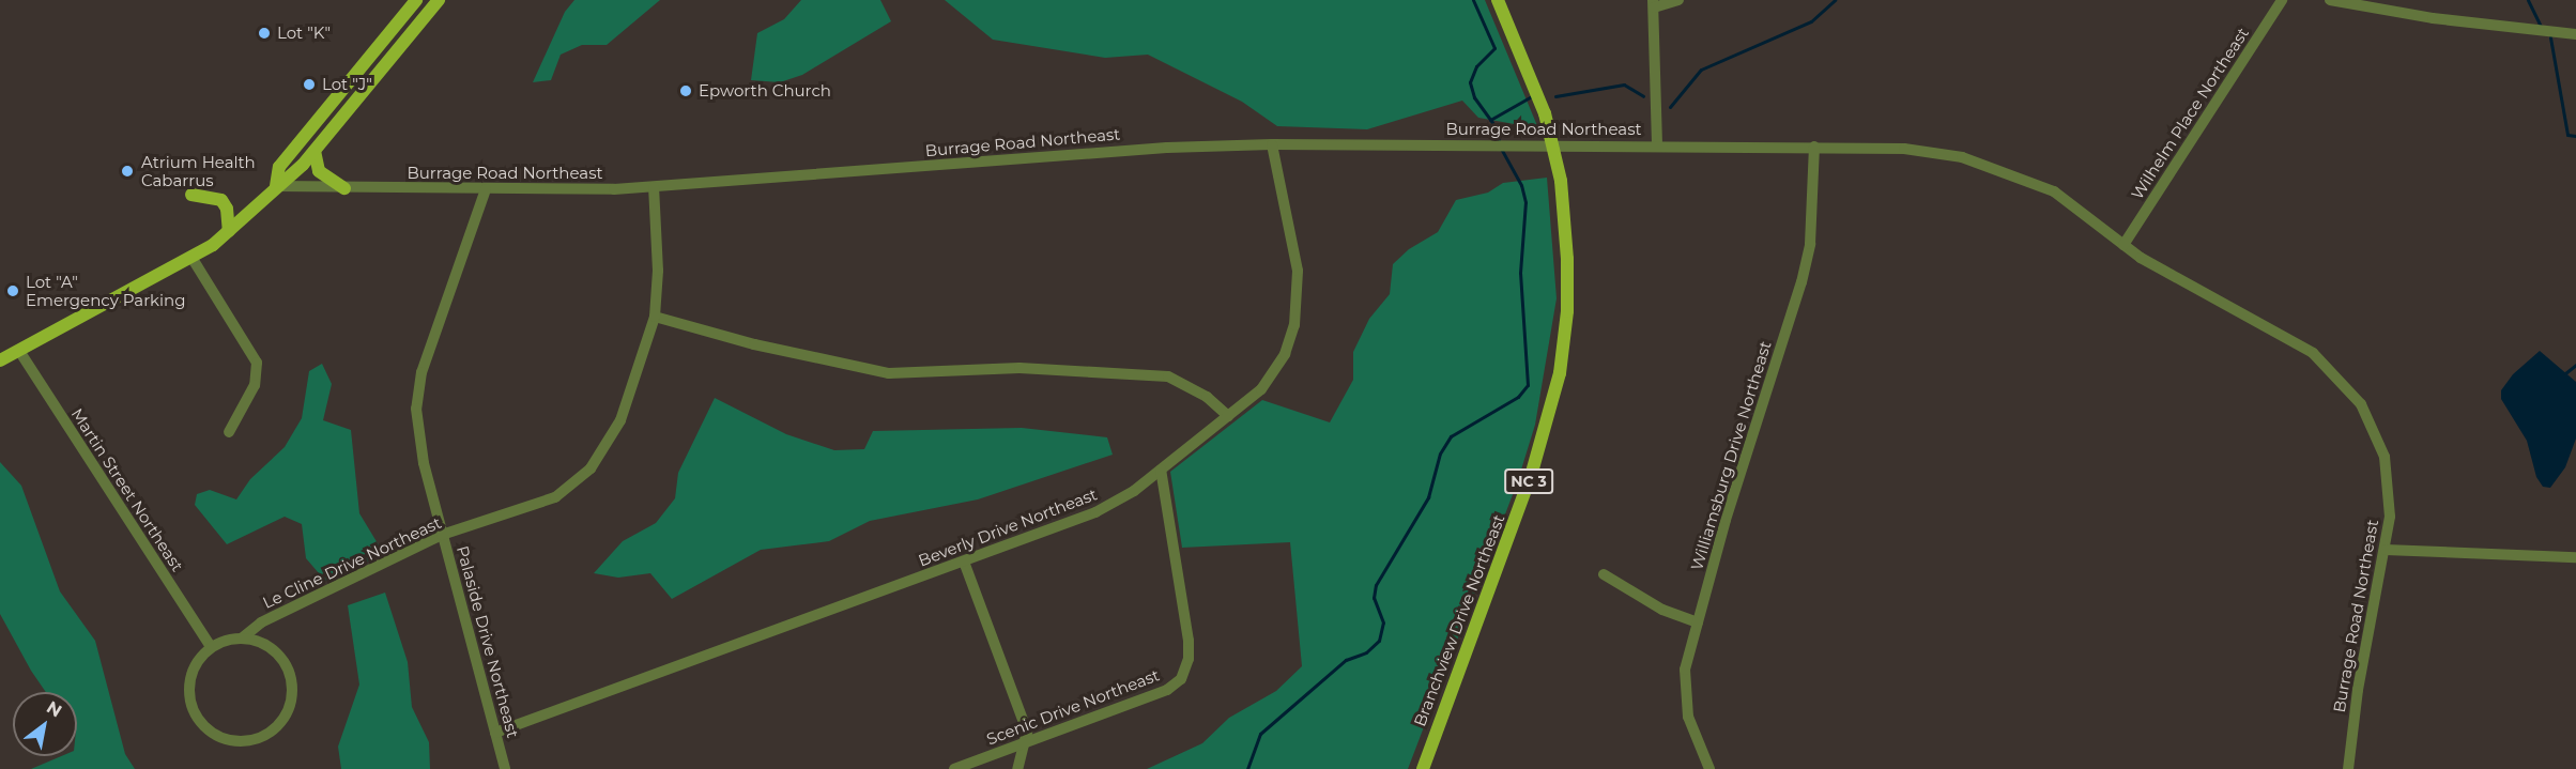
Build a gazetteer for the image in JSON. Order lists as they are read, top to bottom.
{
  "streets": {
    "main road": ["NC 3", "Branchview Drive Northeast"],
    "street": [
      "Wilhelm Place Northeast",
      "Burrage Road Northeast",
      "Williamsburg Drive Northeast",
      "Martin Street Northeast",
      "Beverly Drive Northeast",
      "Le Cline Drive Northeast",
      "Palaside Drive Northeast",
      "Scenic Drive Northeast"
    ]
  },
  "crossings": [
    ["Wilhelm Place Northeast", "Burrage Road Northeast"],
    ["Burrage Road Northeast", "Williamsburg Drive Northeast"],
    ["Burrage Road Northeast", "Beverly Drive Northeast"],
    ["Burrage Road Northeast", "Le Cline Drive Northeast"],
    ["Burrage Road Northeast", "Palaside Drive Northeast"],
    ["Martin Street Northeast", "Le Cline Drive Northeast"],
    ["Beverly Drive Northeast", "Palaside Drive Northeast"],
    ["Beverly Drive Northeast", "Scenic Drive Northeast"],
    ["Le Cline Drive Northeast", "Palaside Drive Northeast"]
  ],
  "places": [
    "Lot \"K\"",
    "Lot \"J\"",
    "Epworth Church",
    "Atrium Health Cabarrus",
    "Lot \"A\" Emergency Parking"
  ],
  "north": "top right"
}
